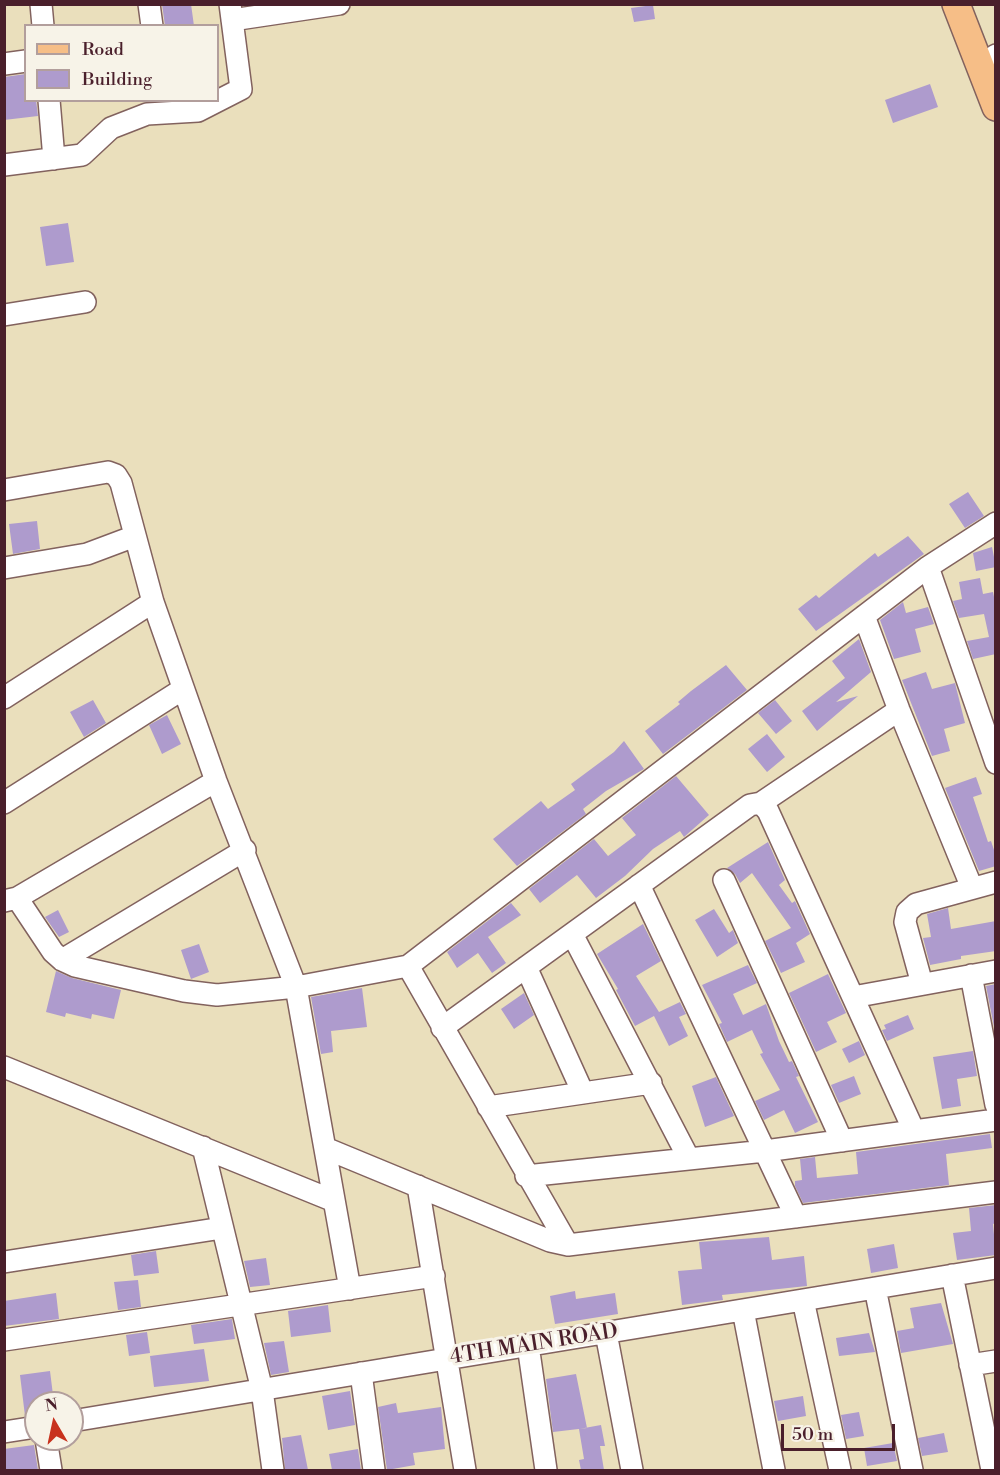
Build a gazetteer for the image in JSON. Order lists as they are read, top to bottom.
{
  "streets": {
    "street": ["4TH MAIN ROAD"]
  },
  "legend": ["Road", "Building"],
  "scale_bar": "50 m",
  "north": "top"
}
